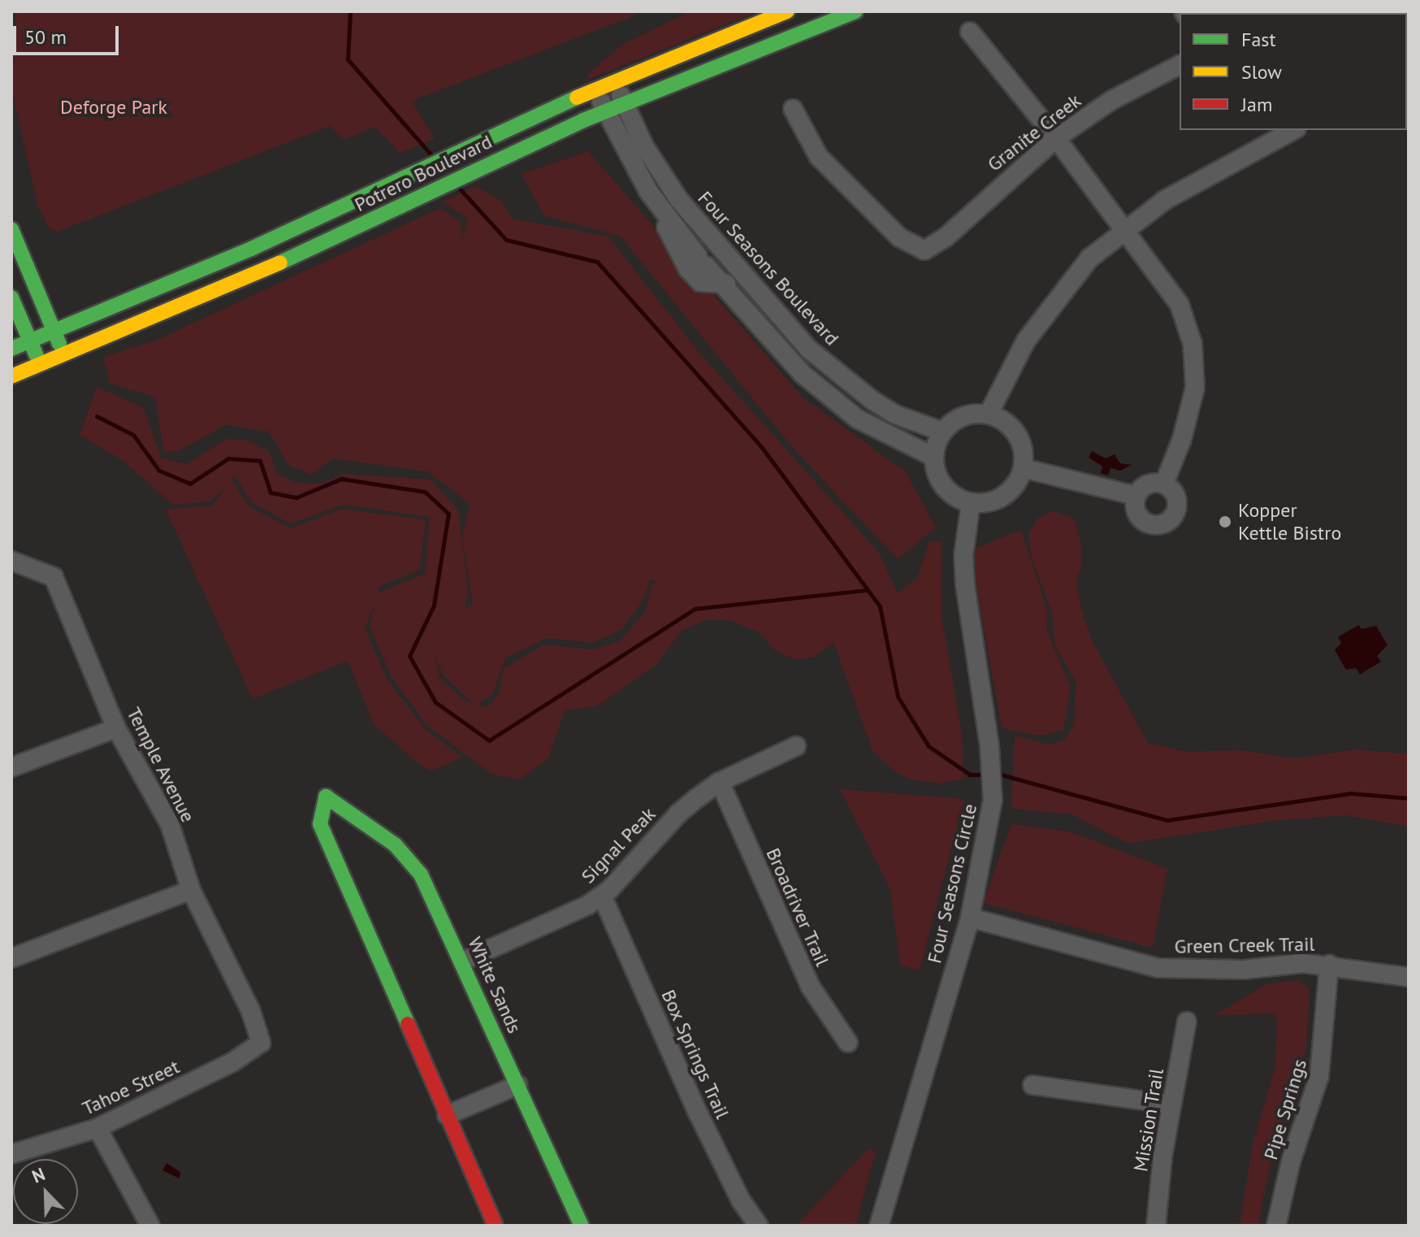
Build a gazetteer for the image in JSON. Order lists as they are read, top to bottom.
{
  "streets": {
    "street": [
      "Granite Creek",
      "Potrero Boulevard",
      "Four Seasons Boulevard",
      "Temple Avenue",
      "Signal Peak",
      "Four Seasons Circle",
      "Broadriver Trail",
      "Green Creek Trail",
      "White Sands",
      "Box Springs Trail",
      "Tahoe Street",
      "Pipe Springs",
      "Mission Trail"
    ]
  },
  "crossings": [
    ["Potrero Boulevard", "Four Seasons Boulevard"],
    ["Four Seasons Boulevard", "Four Seasons Circle"],
    ["Temple Avenue", "Tahoe Street"],
    ["Signal Peak", "Broadriver Trail"],
    ["Signal Peak", "White Sands"],
    ["Signal Peak", "Box Springs Trail"],
    ["Four Seasons Circle", "Green Creek Trail"],
    ["Green Creek Trail", "Pipe Springs"]
  ],
  "parks": ["Deforge Park"],
  "places": ["Kopper Kettle Bistro"],
  "legend": ["Fast", "Slow", "Jam"],
  "scale_bar": "50 m",
  "north": "top left"
}
